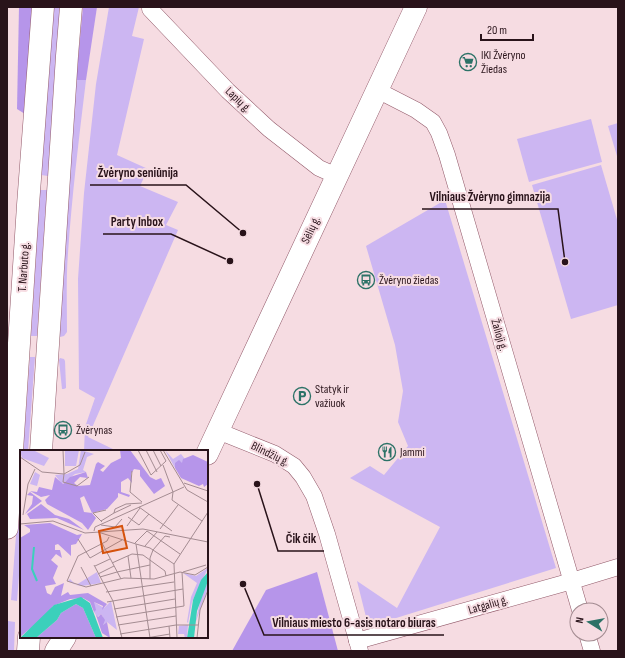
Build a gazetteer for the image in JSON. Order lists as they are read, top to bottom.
{
  "streets": {
    "main road": ["Sėlių g.", "T. Narbuto g."],
    "street": [
      "Lapių g.",
      "Žalioji g.",
      "Blindžių g.",
      "Latgalių g."
    ]
  },
  "crossings": [
    ["Lapių g.", "Sėlių g."],
    ["Sėlių g.", "Žalioji g."],
    ["Sėlių g.", "Blindžių g."],
    ["Žalioji g.", "Latgalių g."],
    ["Blindžių g.", "Latgalių g."]
  ],
  "places": {
    "supermarket": ["IKI Žvėryno Žiedas"],
    "other": [
      "Žvėryno seniūnija",
      "Party Inbox",
      "Vilniaus Žvėryno gimnazija",
      "Čik čik",
      "Vilniaus miesto 6-asis notaro biuras"
    ],
    "bus stop": ["Žvėryno žiedas", "Žvėrynas"],
    "parking": ["Statyk ir važiuok"],
    "restaurant": ["Jammi"]
  },
  "scale_bar": "20 m",
  "north": "left"
}
